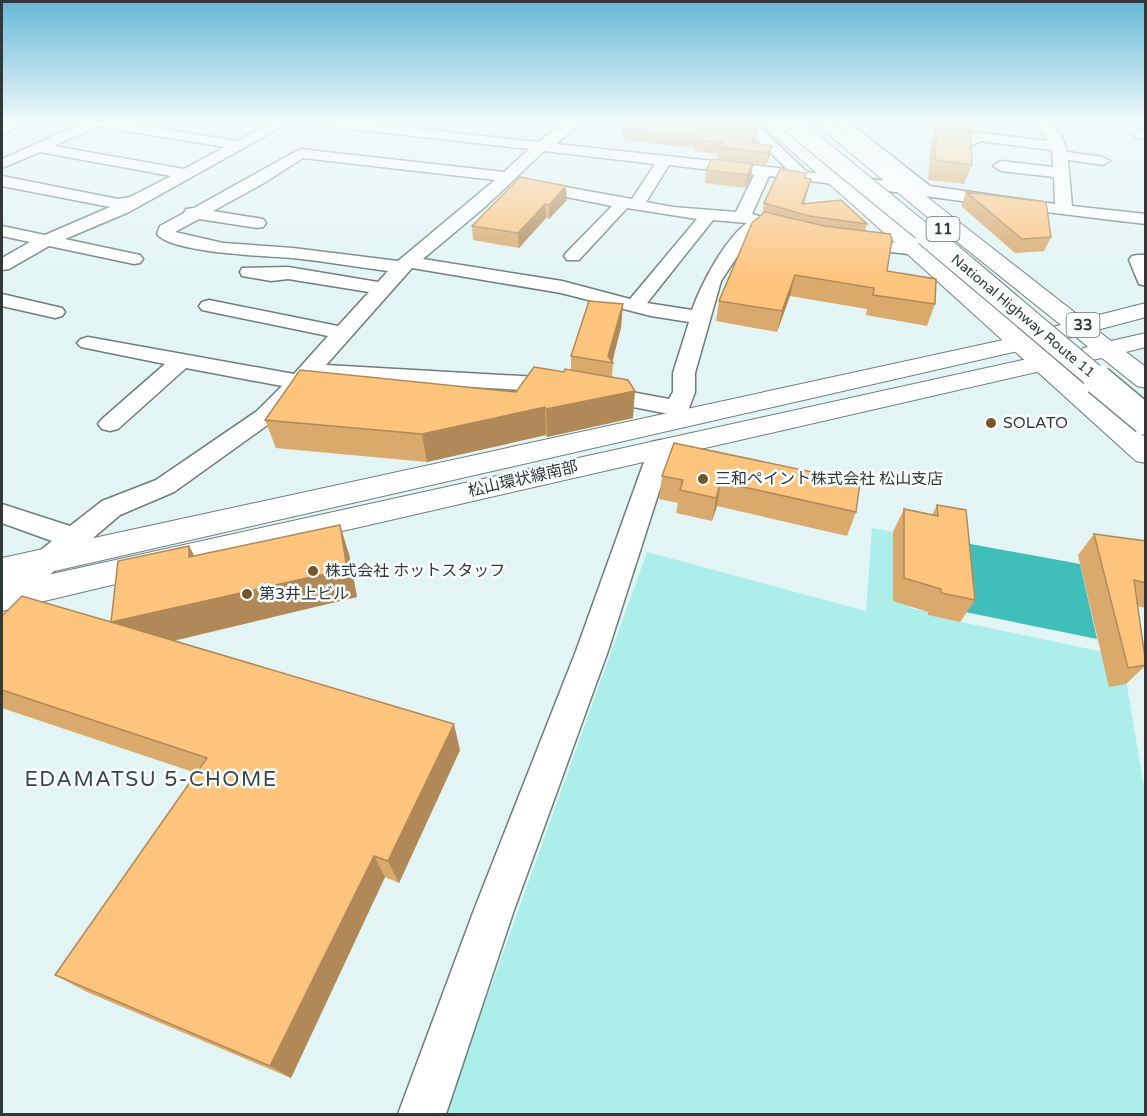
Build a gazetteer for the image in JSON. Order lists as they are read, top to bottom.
{
  "streets": {
    "main road": [
      "11",
      "National Highway Route 11",
      "33",
      "松山環状線南部"
    ]
  },
  "crossings": [
    ["11", "National Highway Route 11"],
    ["11", "33"],
    ["11", "松山環状線南部"],
    ["National Highway Route 11", "33"],
    ["National Highway Route 11", "松山環状線南部"],
    ["33", "松山環状線南部"]
  ],
  "districts": ["EDAMATSU 5-CHOME"],
  "places": [
    "SOLATO",
    "三和ペイント株式会社 松山支店",
    "株式会社 ホットスタッフ",
    "第3井上ビル"
  ]
}
